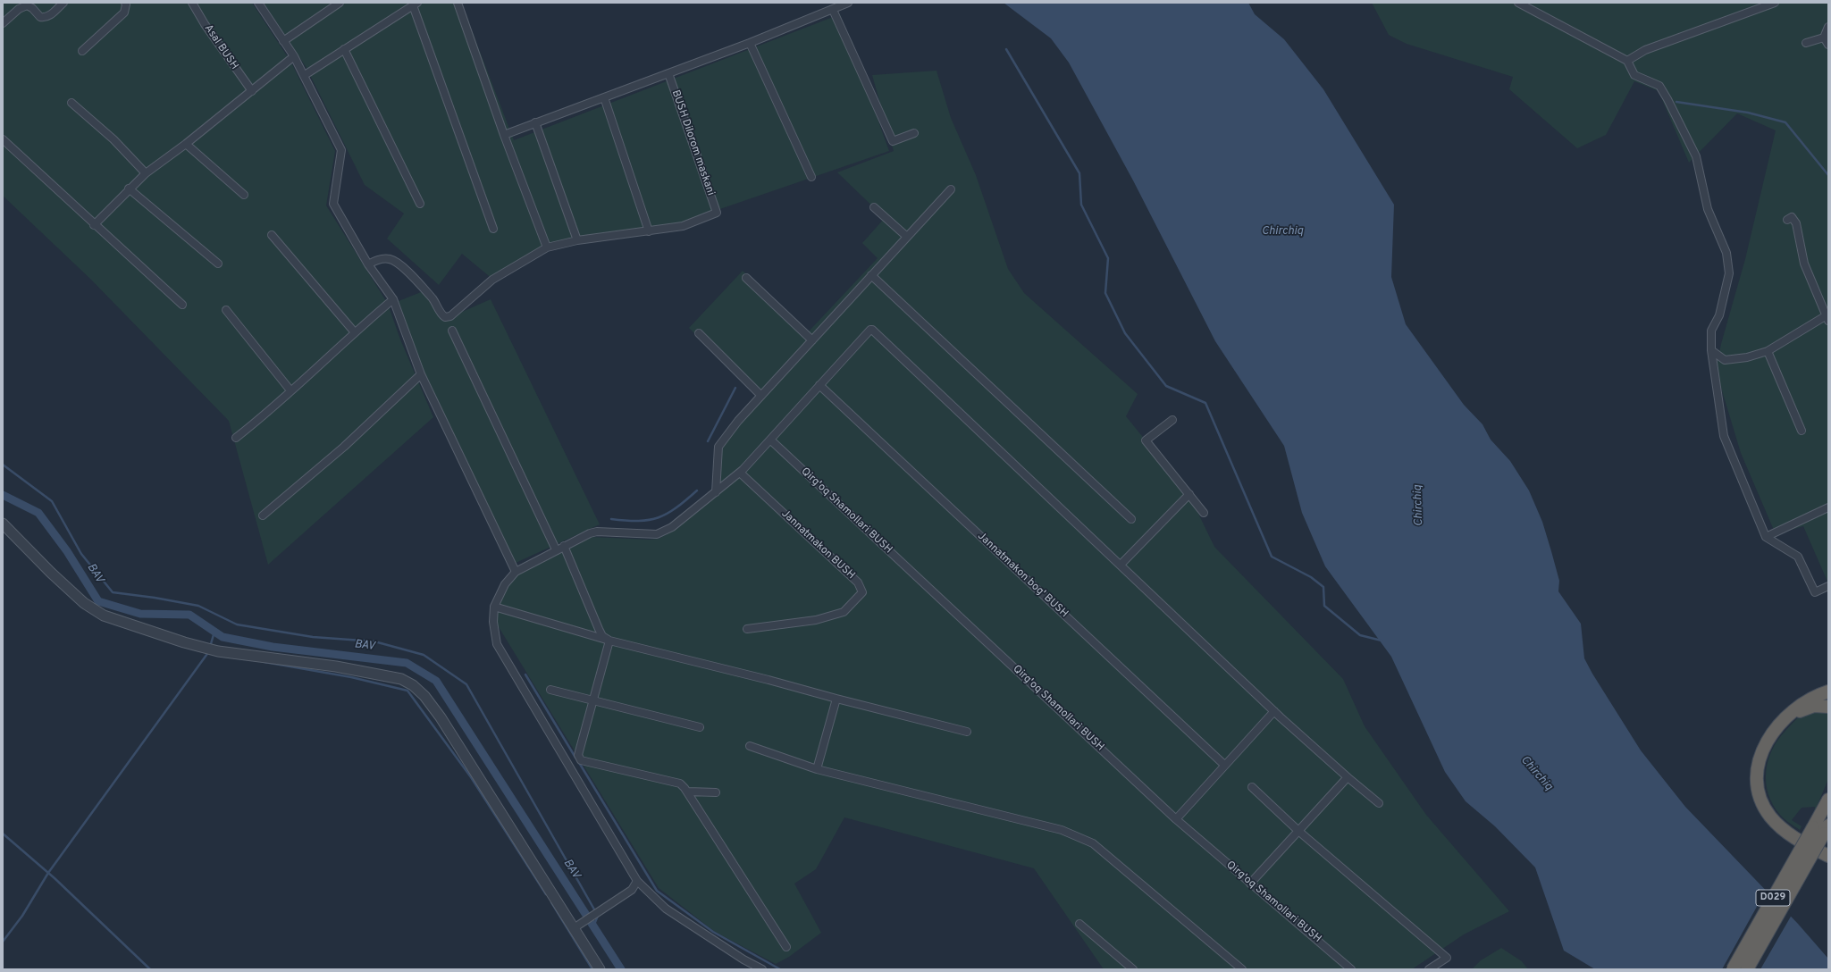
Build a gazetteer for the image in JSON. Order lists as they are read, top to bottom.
{
  "streets": {
    "highway": ["D029"],
    "street": [
      "Asal BUSH",
      "BUSH Dilorom maskani",
      "Qirg'oq Shamollari BUSH",
      "Jannatmakon BUSH",
      "Jannatmakon bog' BUSH"
    ]
  },
  "water": ["Chirchiq", "BAV"]
}
